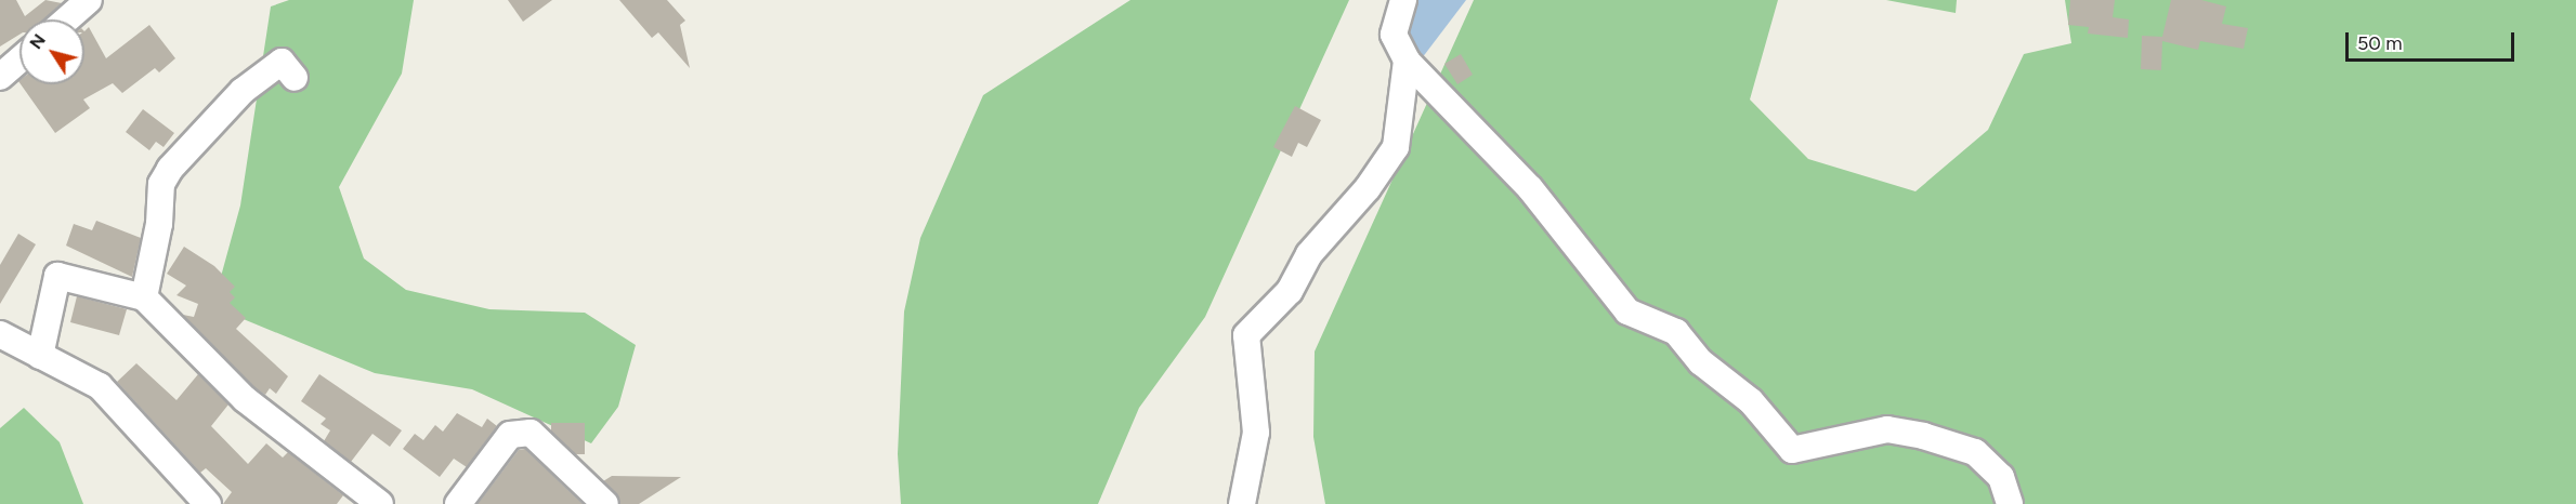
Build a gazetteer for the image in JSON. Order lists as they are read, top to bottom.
{
  "scale_bar": "50 m",
  "north": "top left"
}
